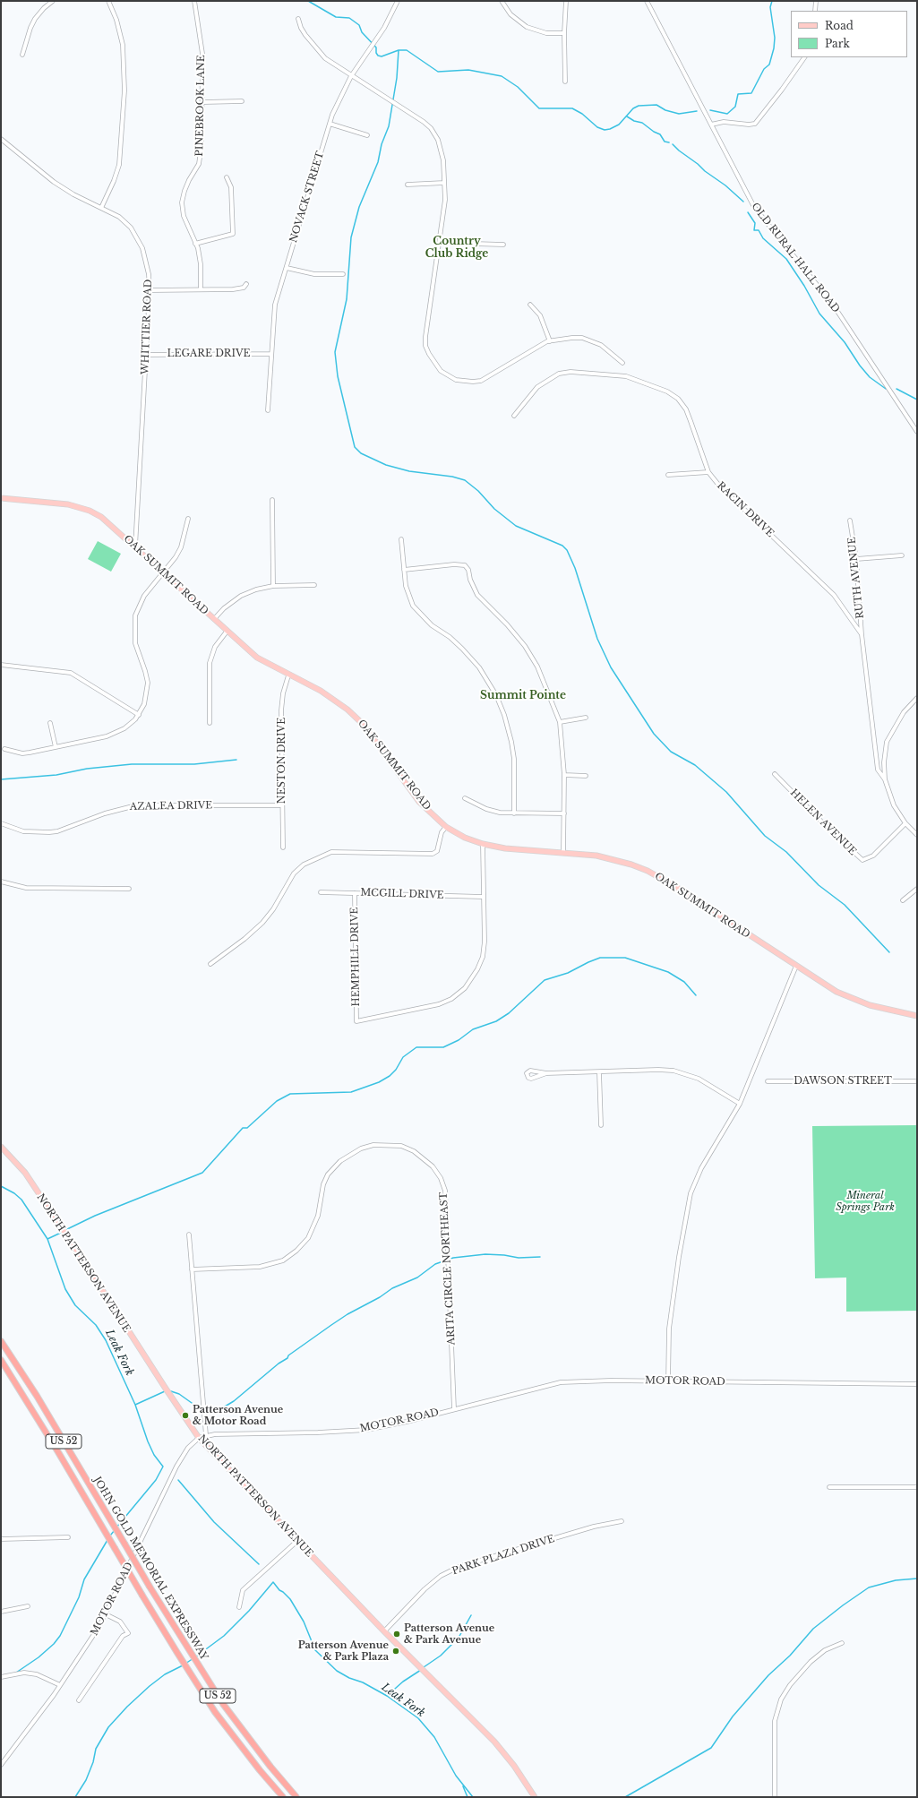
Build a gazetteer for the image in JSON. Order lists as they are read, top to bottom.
{
  "streets": {
    "highway": ["US 52", "JOHN GOLD MEMORIAL EXPRESSWAY"],
    "main road": ["OAK SUMMIT ROAD", "NORTH PATTERSON AVENUE"],
    "street": [
      "PINEBROOK LANE",
      "NOVACK STREET",
      "OLD RURAL HALL ROAD",
      "WHITTIER ROAD",
      "LEGARE DRIVE",
      "RACIN DRIVE",
      "RUTH AVENUE",
      "NESTON DRIVE",
      "AZALEA DRIVE",
      "HELEN AVENUE",
      "MCGILL DRIVE",
      "HEMPHILL DRIVE",
      "DAWSON STREET",
      "ARITA CIRCLE NORTHEAST",
      "MOTOR ROAD",
      "PARK PLAZA DRIVE"
    ]
  },
  "crossings": [
    ["NOVACK STREET", "LEGARE DRIVE"],
    ["WHITTIER ROAD", "LEGARE DRIVE"],
    ["WHITTIER ROAD", "OAK SUMMIT ROAD"],
    ["RACIN DRIVE", "RUTH AVENUE"],
    ["OAK SUMMIT ROAD", "NESTON DRIVE"],
    ["NESTON DRIVE", "AZALEA DRIVE"],
    ["MCGILL DRIVE", "HEMPHILL DRIVE"],
    ["NORTH PATTERSON AVENUE", "MOTOR ROAD"],
    ["NORTH PATTERSON AVENUE", "PARK PLAZA DRIVE"],
    ["ARITA CIRCLE NORTHEAST", "MOTOR ROAD"]
  ],
  "districts": ["Country Club Ridge", "Summit Pointe"],
  "water": ["Leak Fork"],
  "parks": ["Mineral Springs Park"],
  "places": ["Patterson Avenue & Motor Road", "Patterson Avenue & Park Avenue", "Patterson Avenue & Park Plaza"],
  "legend": ["Road", "Park"]
}
